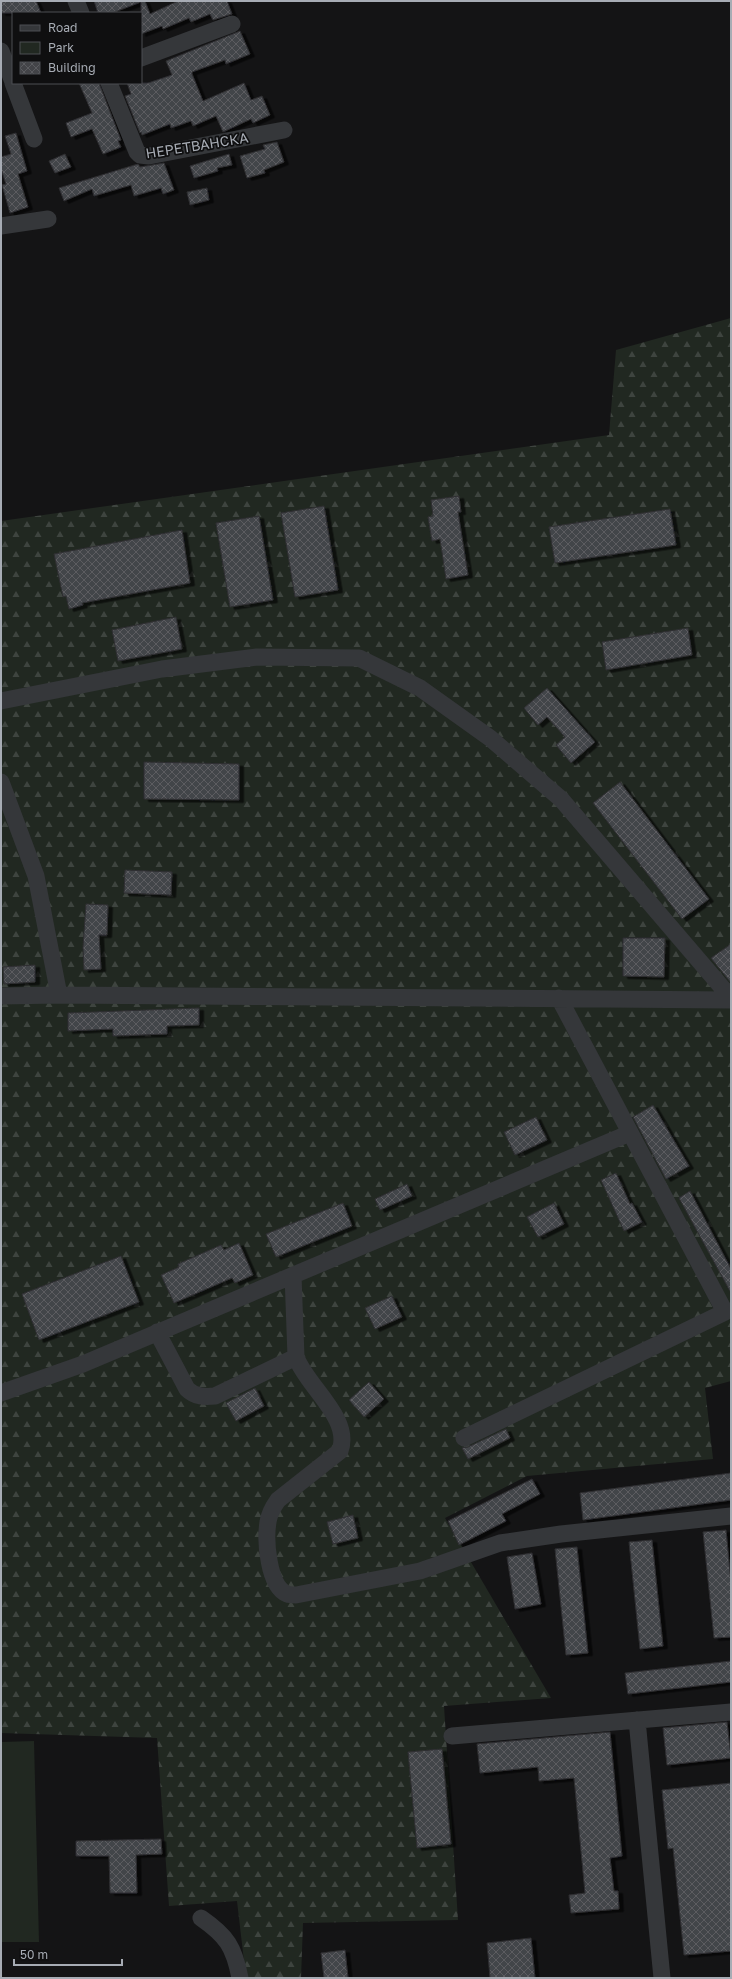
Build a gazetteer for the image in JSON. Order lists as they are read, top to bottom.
{
  "streets": {
    "street": ["НЕРЕТВАНСКА"]
  },
  "legend": ["Road", "Park", "Building"],
  "scale_bar": "50 m"
}
